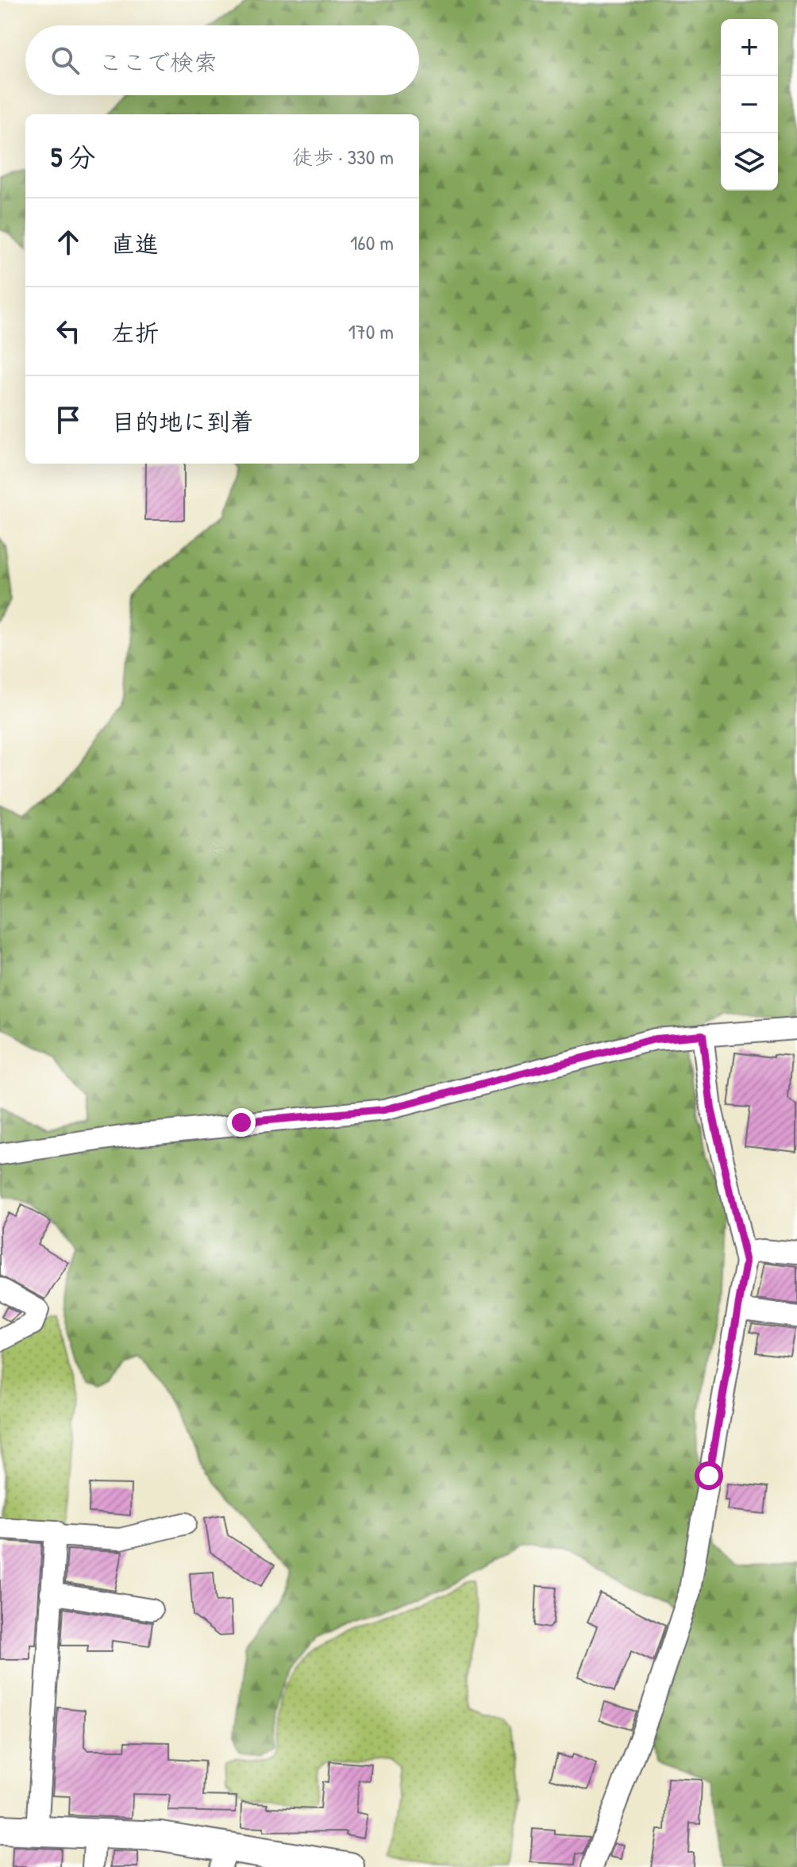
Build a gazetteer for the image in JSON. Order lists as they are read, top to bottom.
{
  "page": {
    "map_buttons": ["+", "−"],
    "search": "ここで検索",
    "heading": ["5 分", "徒歩 · 330 m"],
    "list": [
      ["直進", "160 m"],
      ["左折", "170 m"],
      "目的地に到着"
    ]
  }
}
